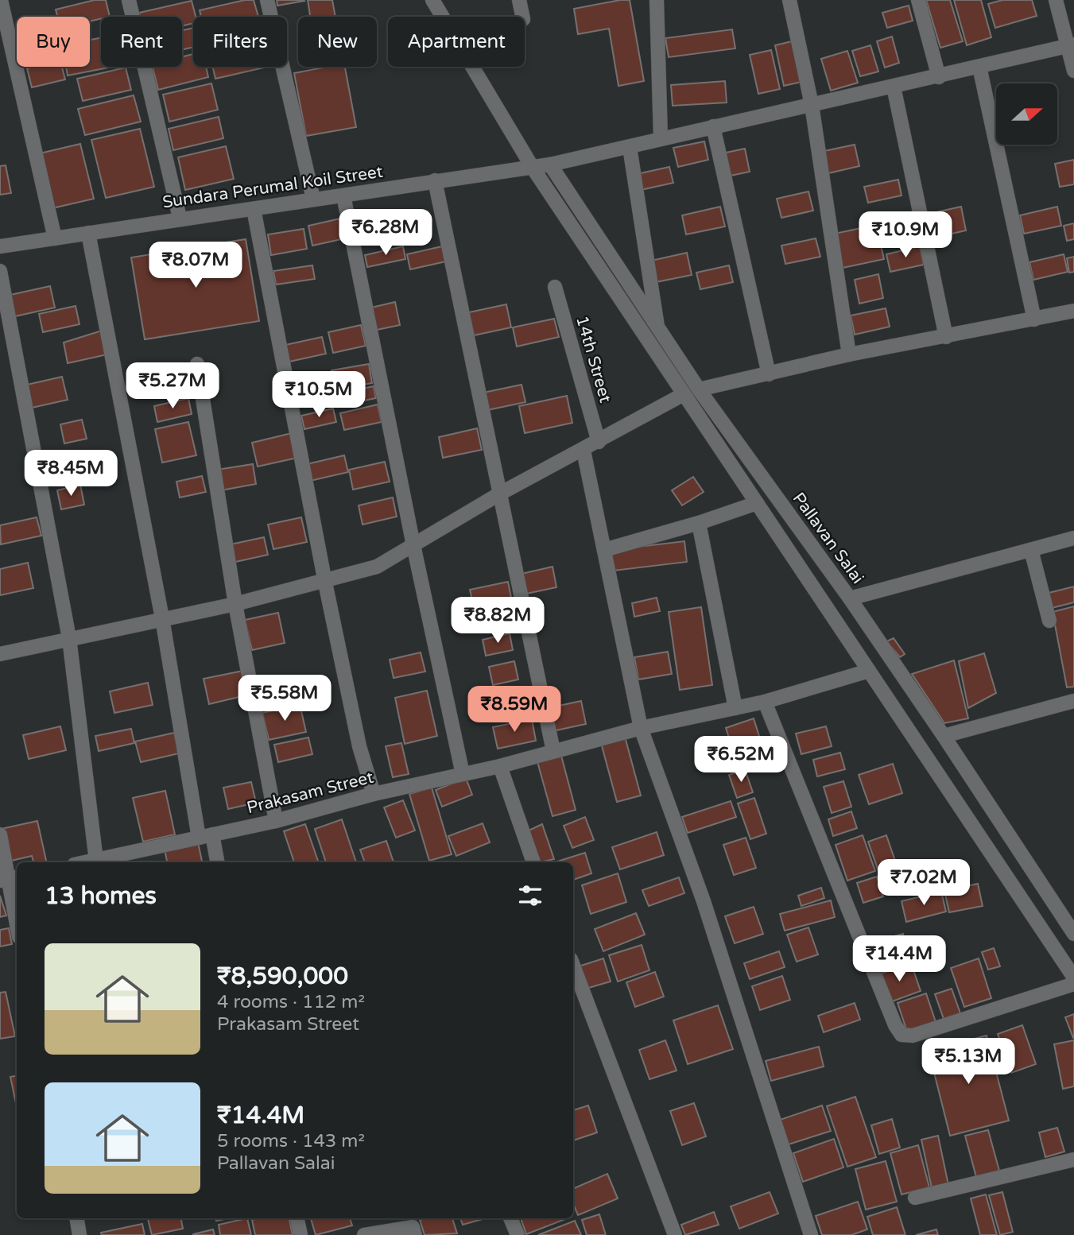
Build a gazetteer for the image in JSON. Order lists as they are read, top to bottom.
{
  "streets": {
    "street": [
      "Sundara Perumal Koil Street",
      "14th Street",
      "Pallavan Salai",
      "Prakasam Street"
    ]
  },
  "crossings": [
    ["Sundara Perumal Koil Street", "Pallavan Salai"]
  ],
  "north": "right",
  "page": {
    "chip": [
      "Buy",
      "Rent",
      "Filters",
      "New",
      "Apartment"
    ],
    "price": [
      "₹6.28M",
      "₹10.9M",
      "₹8.07M",
      "₹5.27M",
      "₹10.5M",
      "₹8.45M",
      "₹8.82M",
      "₹5.58M",
      "₹8.59M",
      "₹6.52M",
      "₹7.02M",
      "₹14.4M",
      "₹5.13M"
    ],
    "heading": "13 homes",
    "list": [
      {
        "name": "₹8,590,000",
        "note": "4 rooms · 112 m² · Prakasam Street"
      },
      {
        "name": "₹14.4M",
        "note": "5 rooms · 143 m² · Pallavan Salai"
      }
    ]
  }
}
